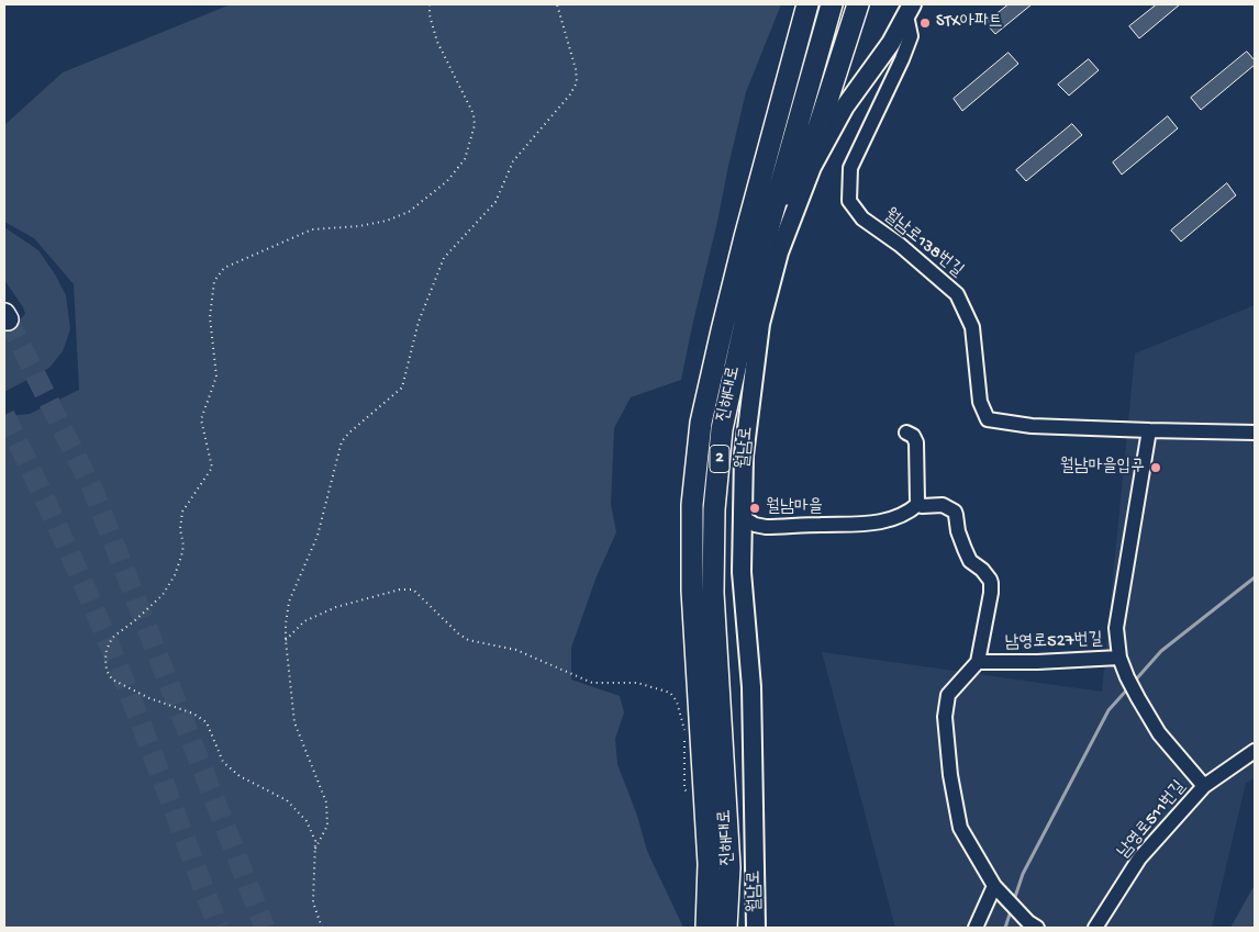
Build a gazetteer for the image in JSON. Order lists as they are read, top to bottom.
{
  "streets": {
    "highway": ["진해대로", "2"],
    "main road": ["월남로"],
    "street": ["월남로138번길", "남영로527번길", "남영로511번길"]
  },
  "crossings": [
    ["월남로138번길", "월남로"],
    ["월남로138번길", "남영로527번길"]
  ],
  "places": ["STX아파트", "월남마을입구", "월남마을"]
}
